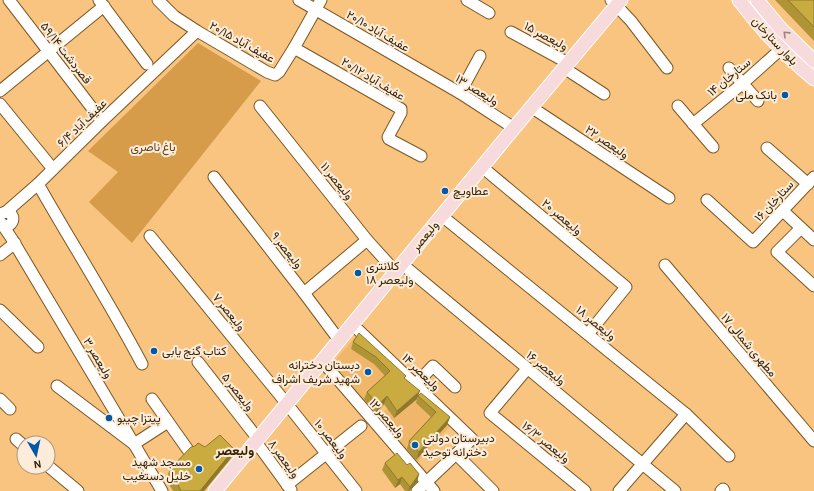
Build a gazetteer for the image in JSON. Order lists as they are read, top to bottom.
{
  "streets": {
    "main road": ["بلوار ستارخان", "ولیعصر"],
    "street": [
      "عفیف آباد ۲۰/۱۰",
      "۱۵ ولیعصر",
      "عفیف آباد ۲۰/۱۵",
      "۵۹/۱۴ قصردشت",
      "۱۴ ستارخان",
      "عفیف آباد ۲۰/۱۲",
      "۱۳ ولیعصر",
      "عفیف آباد ۶/۴",
      "۲۲ ولیعصر",
      "۱۱ ولیعصر",
      "۱۶ ستارخان",
      "۲۰ ولیعصر",
      "۹ ولیعصر",
      "۷ ولیعصر",
      "۱۸ ولیعصر",
      "۱۷ مطهری شمالی",
      "۳ ولیعصر",
      "۱۶ ولیعصر",
      "۱۴ ولیعصر",
      "۵ ولیعصر",
      "۱۲ ولیعصر",
      "۱۰ ولیعصر",
      "۱۶/۳ ولیعصر",
      "۸ ولیعصر"
    ]
  },
  "crossings": [
    ["عفیف آباد ۲۰/۱۰", "۱۳ ولیعصر"],
    ["۱۵ ولیعصر", "ولیعصر"],
    ["بلوار ستارخان", "۱۴ ستارخان"],
    ["عفیف آباد ۲۰/۱۵", "عفیف آباد ۲۰/۱۲"],
    ["عفیف آباد ۲۰/۱۵", "عفیف آباد ۶/۴"],
    ["۵۹/۱۴ قصردشت", "عفیف آباد ۶/۴"],
    ["۱۳ ولیعصر", "ولیعصر"],
    ["عفیف آباد ۶/۴", "۳ ولیعصر"],
    ["۲۲ ولیعصر", "ولیعصر"],
    ["۱۱ ولیعصر", "ولیعصر"],
    ["۱۱ ولیعصر", "۱۶ ولیعصر"],
    ["۲۰ ولیعصر", "ولیعصر"],
    ["۲۰ ولیعصر", "۱۸ ولیعصر"],
    ["ولیعصر", "۹ ولیعصر"],
    ["ولیعصر", "۷ ولیعصر"],
    ["ولیعصر", "۱۸ ولیعصر"],
    ["ولیعصر", "۱۶ ولیعصر"],
    ["ولیعصر", "۱۴ ولیعصر"],
    ["ولیعصر", "۵ ولیعصر"],
    ["ولیعصر", "۱۲ ولیعصر"],
    ["ولیعصر", "۱۰ ولیعصر"],
    ["ولیعصر", "۸ ولیعصر"],
    ["۷ ولیعصر", "۱۰ ولیعصر"],
    ["۱۶ ولیعصر", "۱۶/۳ ولیعصر"],
    ["۵ ولیعصر", "۸ ولیعصر"]
  ],
  "districts": ["ولیعصر"],
  "parks": ["باغ ناصری"],
  "places": [
    "بانک ملی",
    "عطاویچ",
    "کلانتری ۱۸ ولیعصر",
    "کتاب گنج یابی",
    "دبستان دخترانه شهید شریف اشراف",
    "پیتزا چیبو",
    "دبیرستان دولتی دخترانه توحید",
    "مسجد شهید خلیل دستغیب"
  ],
  "north": "bottom"
}
